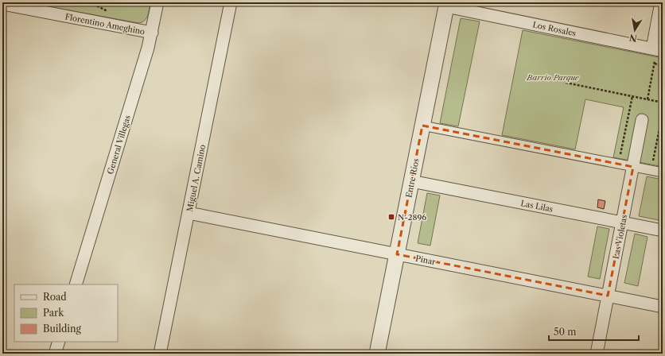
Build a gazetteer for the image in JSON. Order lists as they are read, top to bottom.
{
  "streets": {
    "street": [
      "Florentino Ameghino",
      "Los Rosales",
      "General Villegas",
      "Miguel A. Camino",
      "Entre Ríos",
      "Las Lilas",
      "Las Violetas",
      "Pinar"
    ]
  },
  "crossings": [
    ["Florentino Ameghino", "General Villegas"],
    ["Los Rosales", "Entre Ríos"],
    ["Miguel A. Camino", "Pinar"],
    ["Entre Ríos", "Las Lilas"],
    ["Entre Ríos", "Pinar"],
    ["Las Lilas", "Las Violetas"],
    ["Las Violetas", "Pinar"]
  ],
  "parks": ["Barrio Parque"],
  "places": {
    "transit": ["N-2896"]
  },
  "legend": ["Road", "Park", "Building"],
  "scale_bar": "50 m",
  "north": "bottom"
}
